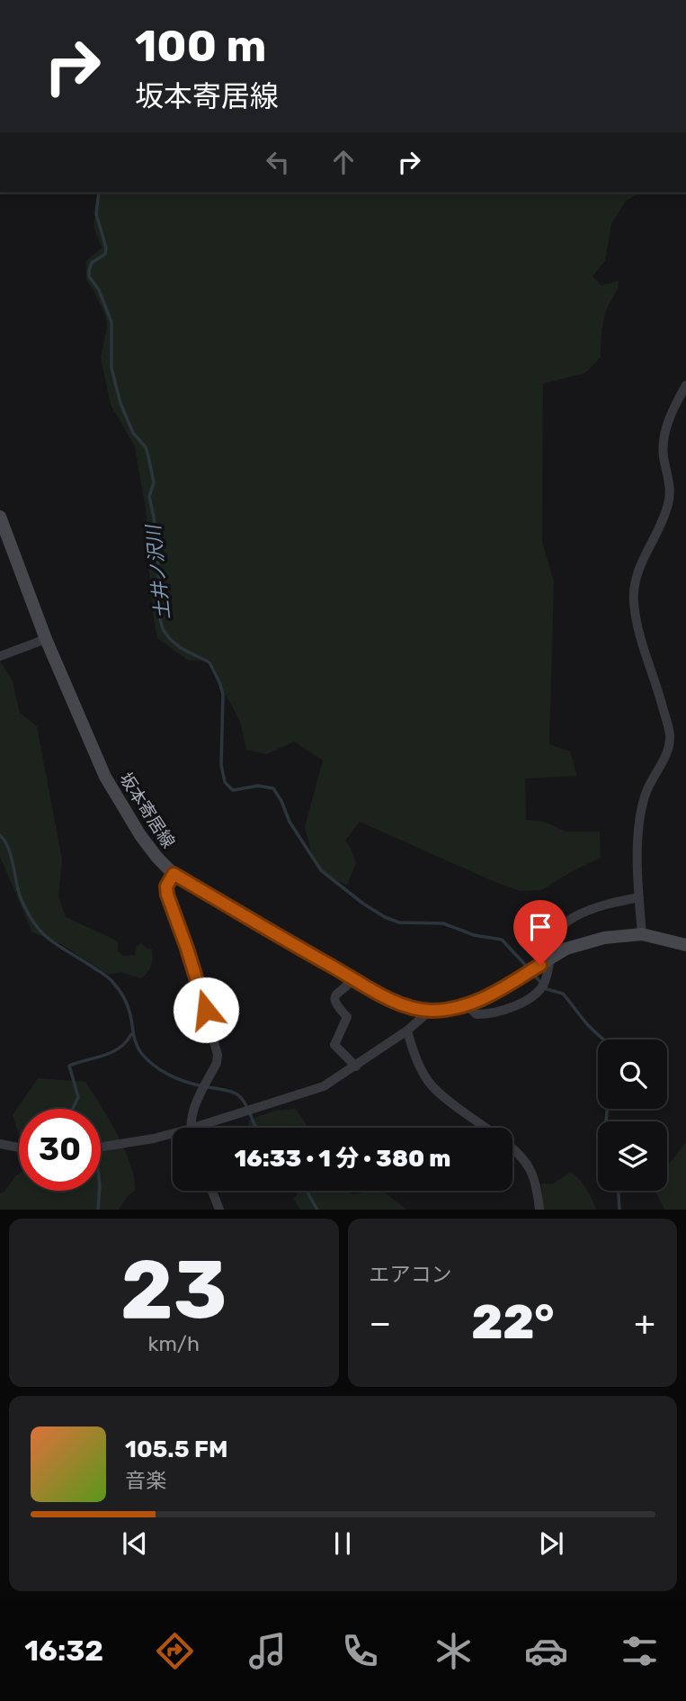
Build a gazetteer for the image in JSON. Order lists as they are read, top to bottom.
{
  "streets": {
    "main road": ["坂本寄居線"]
  },
  "water": ["土井ノ沢川"],
  "page": {
    "turn": ["100 m", "坂本寄居線"],
    "limit": "30",
    "trip": "16:33 · 1 分 · 380 m",
    "tile": [
      ["23", "km/h"],
      "エアコン"
    ],
    "heat": ["−", "22°", "+"],
    "song": ["105.5 FM", "音楽"],
    "tabs": "16:32"
  }
}
